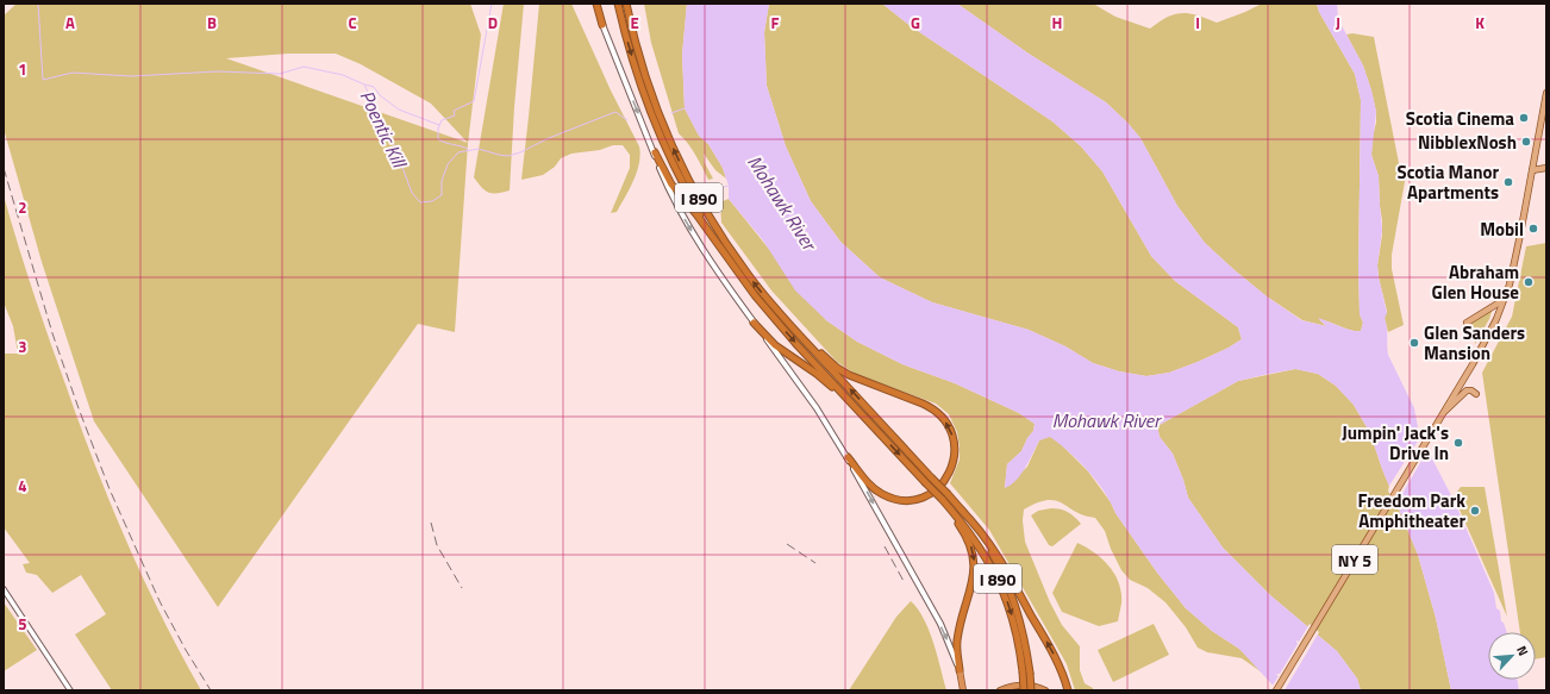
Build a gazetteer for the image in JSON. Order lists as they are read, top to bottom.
{
  "streets": {
    "highway": ["I 890"],
    "main road": ["NY 5"]
  },
  "water": ["Poentic Kill", "Mohawk River"],
  "places": [
    "Scotia Cinema",
    "NibblexNosh",
    "Scotia Manor Apartments",
    "Mobil",
    "Abraham Glen House",
    "Glen Sanders Mansion",
    "Jumpin' Jack's Drive In",
    "Freedom Park Amphitheater"
  ],
  "north": "top right",
  "grid": {
    "columns": [
      "A",
      "B",
      "C",
      "D",
      "E",
      "F",
      "G",
      "H",
      "I",
      "J",
      "K"
    ],
    "rows": [
      "1",
      "2",
      "3",
      "4",
      "5"
    ]
  }
}
